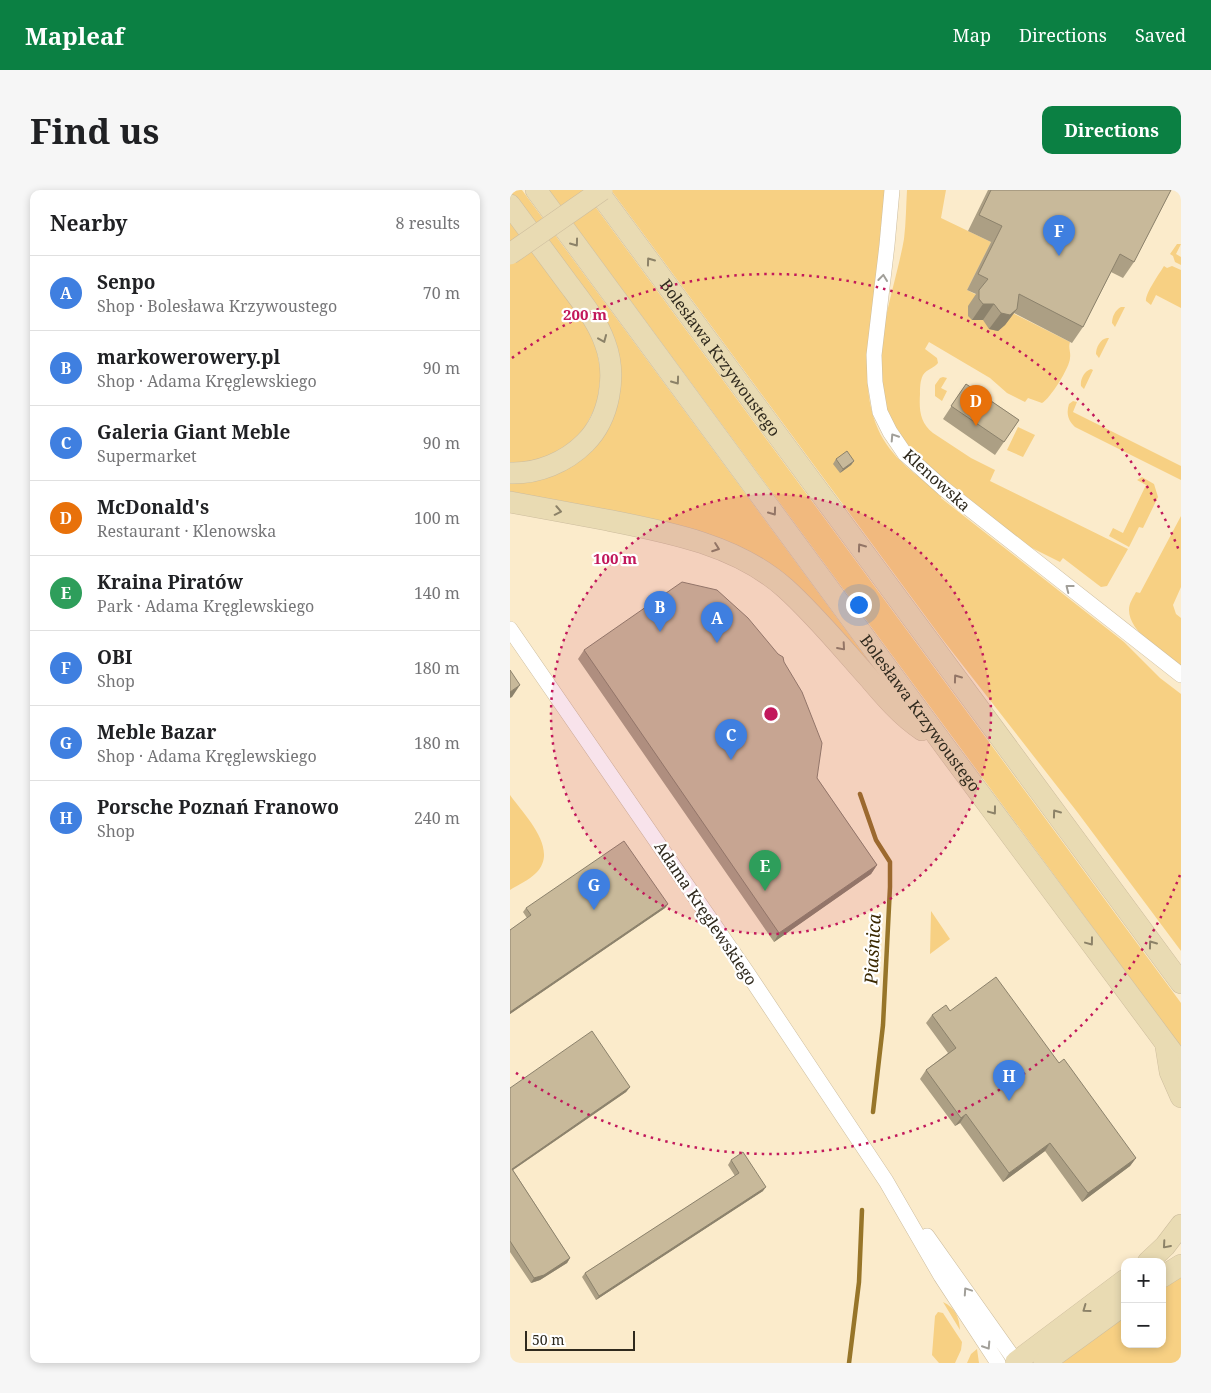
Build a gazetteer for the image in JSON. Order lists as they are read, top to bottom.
{
  "streets": {
    "main road": ["Bolesława Krzywoustego"],
    "street": ["Klenowska", "Adama Kręglewskiego"]
  },
  "one_way": ["Klenowska"],
  "water": ["Piaśnica"],
  "scale_bar": "50 m",
  "page": {
    "header": "Mapleaf",
    "nav": ["Map", "Directions", "Saved"],
    "buttons": "Directions",
    "title": "Find us",
    "heading": ["Nearby", "8 results"],
    "pins": [
      "F",
      "D",
      "B",
      "A",
      "C",
      "E",
      "G",
      "H"
    ],
    "list": [
      {
        "mark": "A",
        "name": "Senpo",
        "note": "Shop · Bolesława Krzywoustego",
        "value": "70 m"
      },
      {
        "mark": "B",
        "name": "markowerowery.pl",
        "note": "Shop · Adama Kręglewskiego",
        "value": "90 m"
      },
      {
        "mark": "C",
        "name": "Galeria Giant Meble",
        "note": "Supermarket",
        "value": "90 m"
      },
      {
        "mark": "D",
        "name": "McDonald's",
        "note": "Restaurant · Klenowska",
        "value": "100 m"
      },
      {
        "mark": "E",
        "name": "Kraina Piratów",
        "note": "Park · Adama Kręglewskiego",
        "value": "140 m"
      },
      {
        "mark": "F",
        "name": "OBI",
        "note": "Shop",
        "value": "180 m"
      },
      {
        "mark": "G",
        "name": "Meble Bazar",
        "note": "Shop · Adama Kręglewskiego",
        "value": "180 m"
      },
      {
        "mark": "H",
        "name": "Porsche Poznań Franowo",
        "note": "Shop",
        "value": "240 m"
      }
    ],
    "map_buttons": ["+", "−"],
    "scale": "50 m"
  },
  "rings": ["200 m", "100 m"]
}
